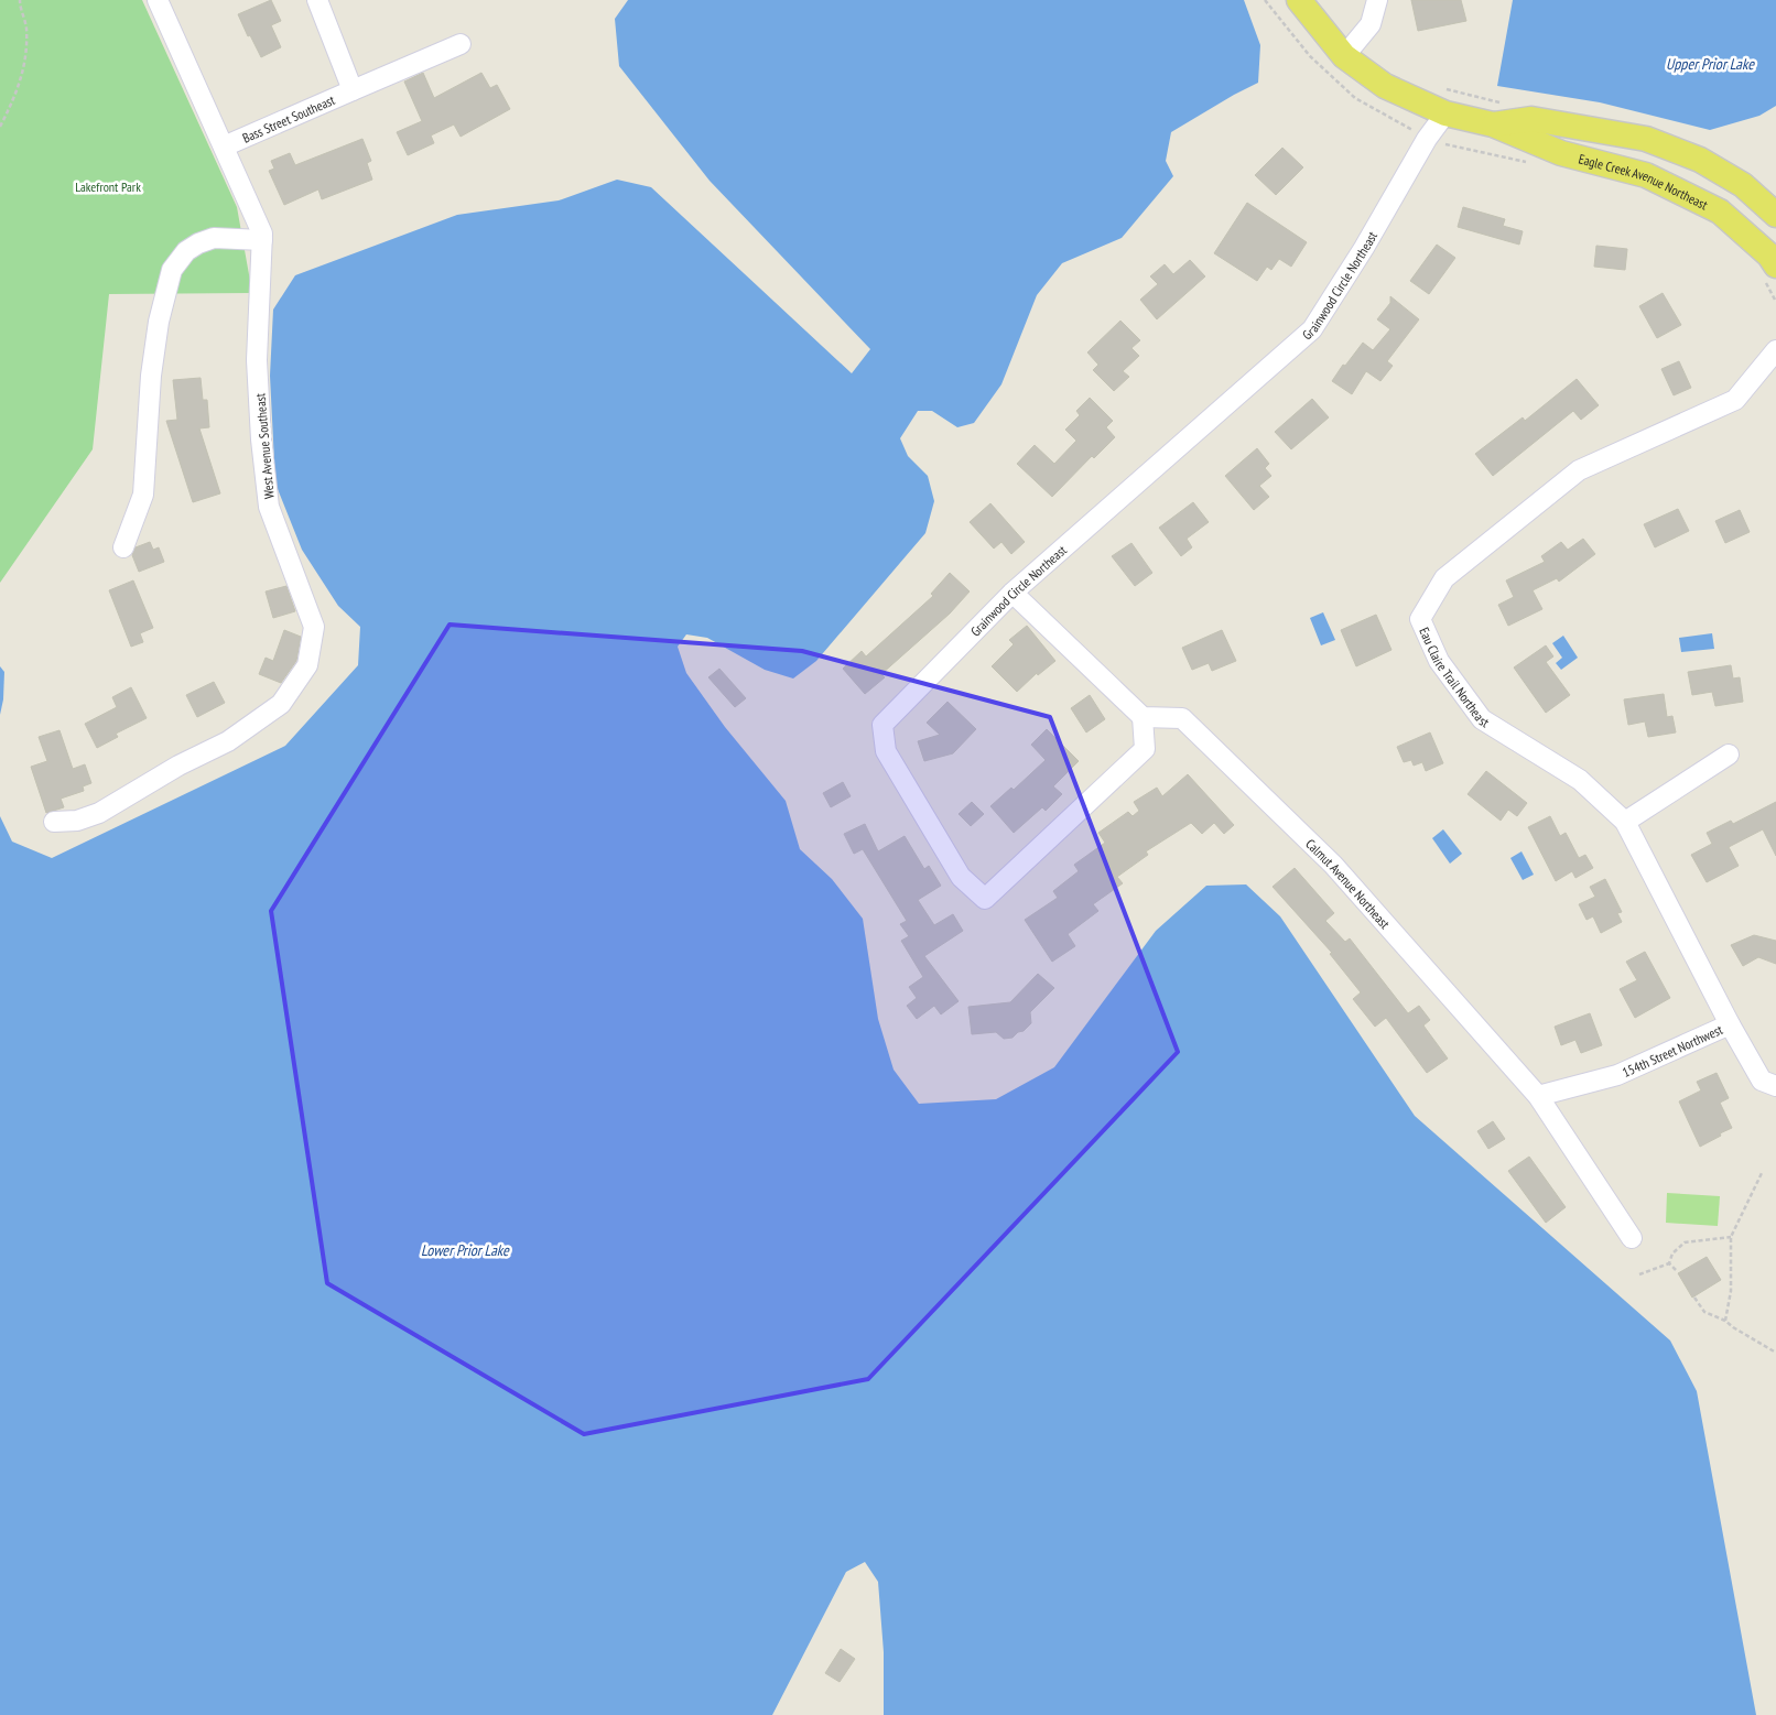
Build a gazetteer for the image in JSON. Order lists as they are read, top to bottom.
{
  "streets": {
    "main road": ["Eagle Creek Avenue Northeast"],
    "street": [
      "Bass Street Southeast",
      "Grainwood Circle Northeast",
      "West Avenue Southeast",
      "Eau Claire Trail Northeast",
      "Calmut Avenue Northeast",
      "154th Street Northwest"
    ]
  },
  "crossings": [
    ["Bass Street Southeast", "West Avenue Southeast"],
    ["Eagle Creek Avenue Northeast", "Grainwood Circle Northeast"],
    ["Grainwood Circle Northeast", "Calmut Avenue Northeast"],
    ["Eau Claire Trail Northeast", "154th Street Northwest"],
    ["Calmut Avenue Northeast", "154th Street Northwest"]
  ],
  "water": ["Upper Prior Lake", "Lower Prior Lake"],
  "parks": ["Lakefront Park"]
}
